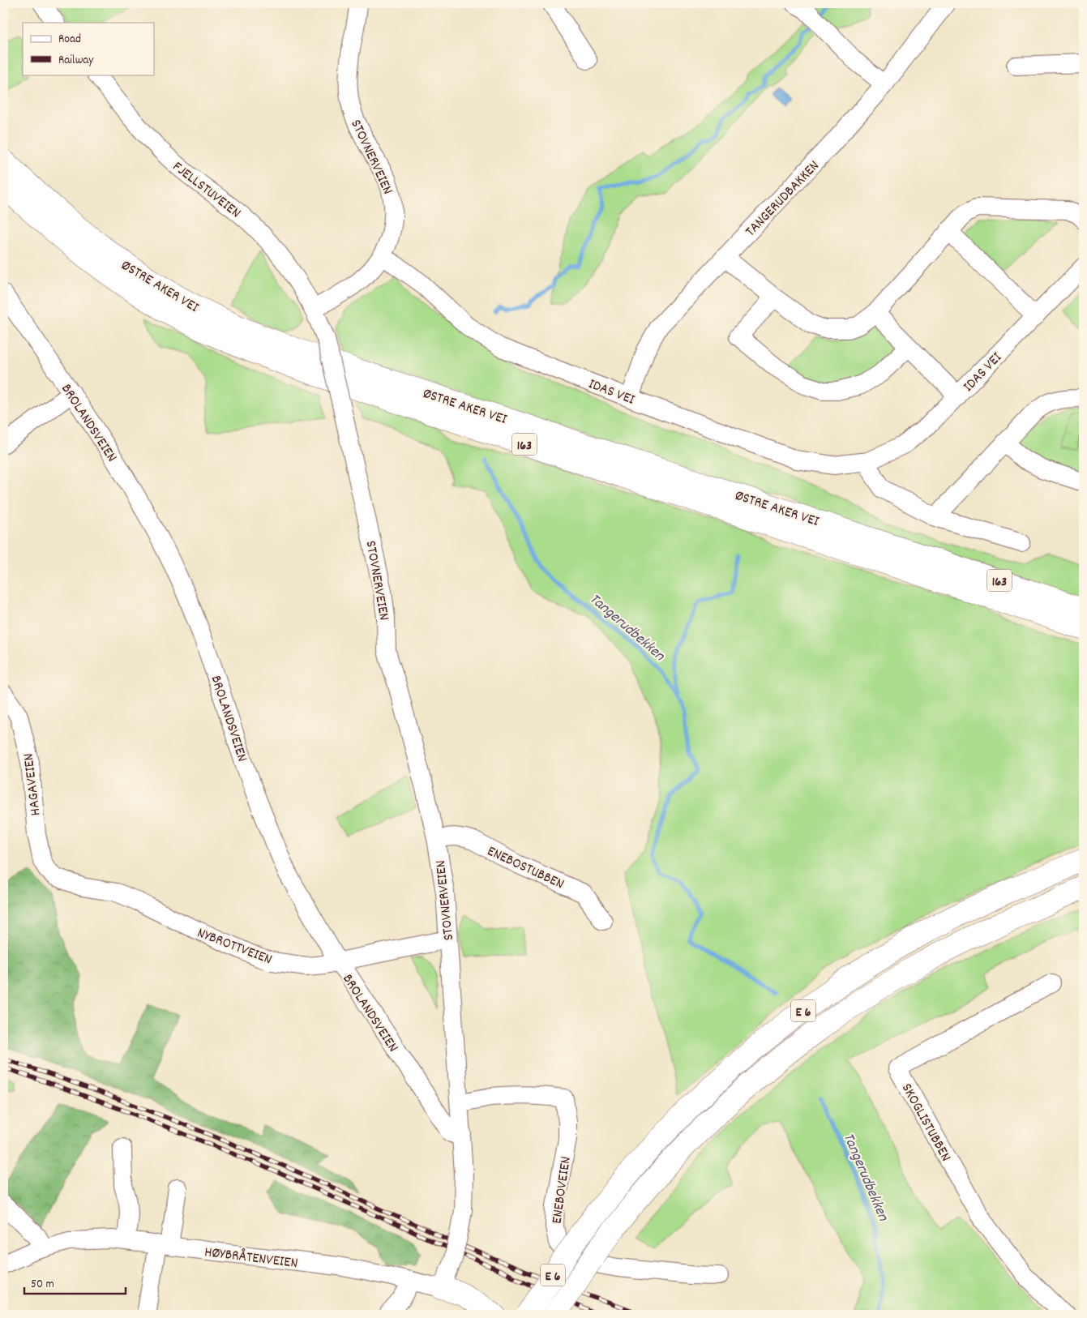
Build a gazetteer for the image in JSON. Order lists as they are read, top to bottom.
{
  "streets": {
    "main road": [
      "ØSTRE AKER VEI",
      "163",
      "E 6",
      "HØYBRÅTENVEIEN"
    ],
    "street": [
      "STOVNERVEIEN",
      "FJELLSTUVEIEN",
      "TANGERUDBAKKEN",
      "IDAS VEI",
      "BROLANDSVEIEN",
      "HAGAVEIEN",
      "ENEBOSTUBBEN",
      "NYBROTTVEIEN",
      "SKOGLISTUBBEN",
      "ENEBOVEIEN"
    ]
  },
  "crossings": [
    ["STOVNERVEIEN", "FJELLSTUVEIEN"],
    ["STOVNERVEIEN", "IDAS VEI"],
    ["STOVNERVEIEN", "BROLANDSVEIEN"],
    ["STOVNERVEIEN", "ENEBOSTUBBEN"],
    ["STOVNERVEIEN", "NYBROTTVEIEN"],
    ["STOVNERVEIEN", "ENEBOVEIEN"],
    ["STOVNERVEIEN", "HØYBRÅTENVEIEN"],
    ["TANGERUDBAKKEN", "IDAS VEI"],
    ["BROLANDSVEIEN", "NYBROTTVEIEN"],
    ["HAGAVEIEN", "NYBROTTVEIEN"]
  ],
  "water": ["Tangerudbekken"],
  "legend": ["Road", "Railway"],
  "scale_bar": "50 m"
}
